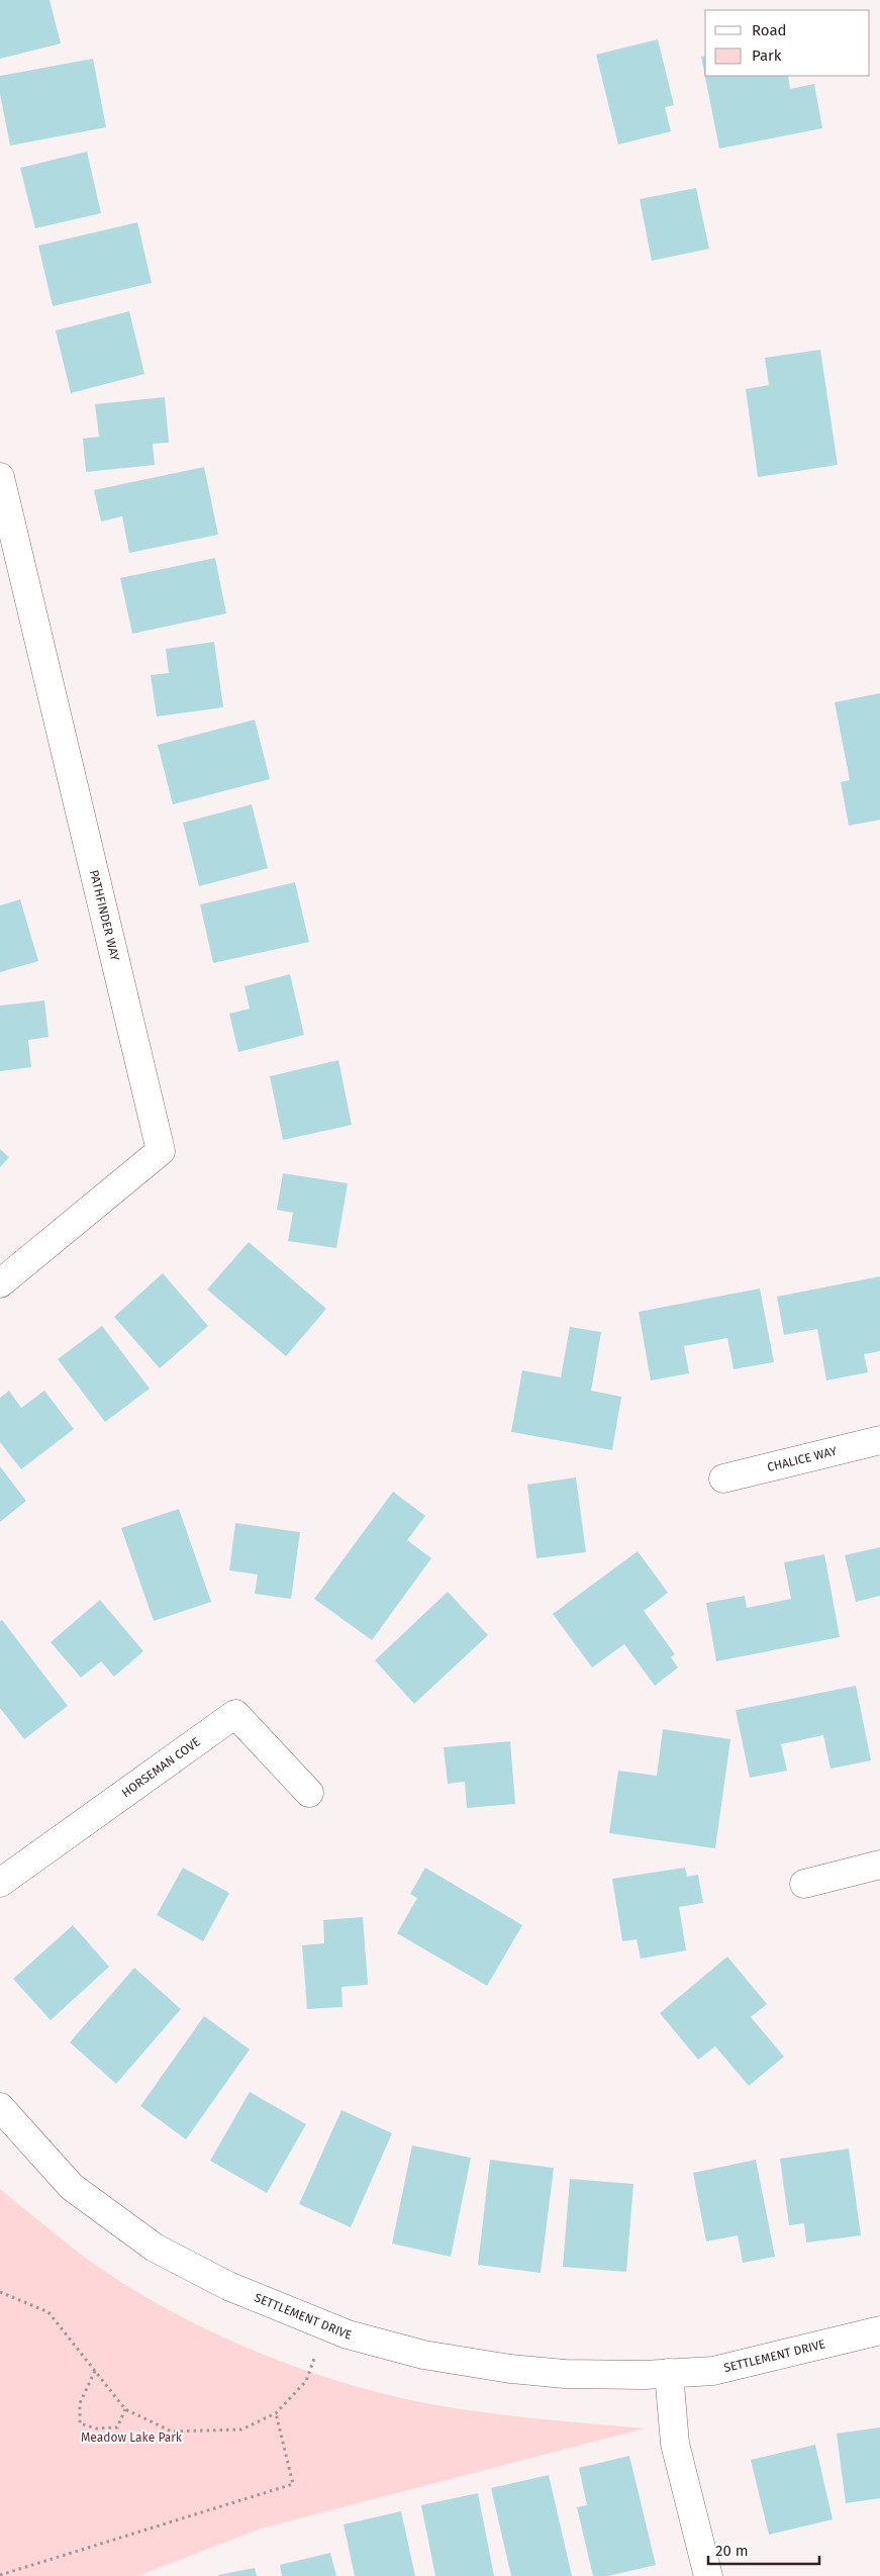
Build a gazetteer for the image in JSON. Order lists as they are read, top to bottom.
{
  "streets": {
    "street": [
      "PATHFINDER WAY",
      "CHALICE WAY",
      "HORSEMAN COVE",
      "SETTLEMENT DRIVE"
    ]
  },
  "parks": ["Meadow Lake Park"],
  "legend": ["Road", "Park"],
  "scale_bar": "20 m"
}
